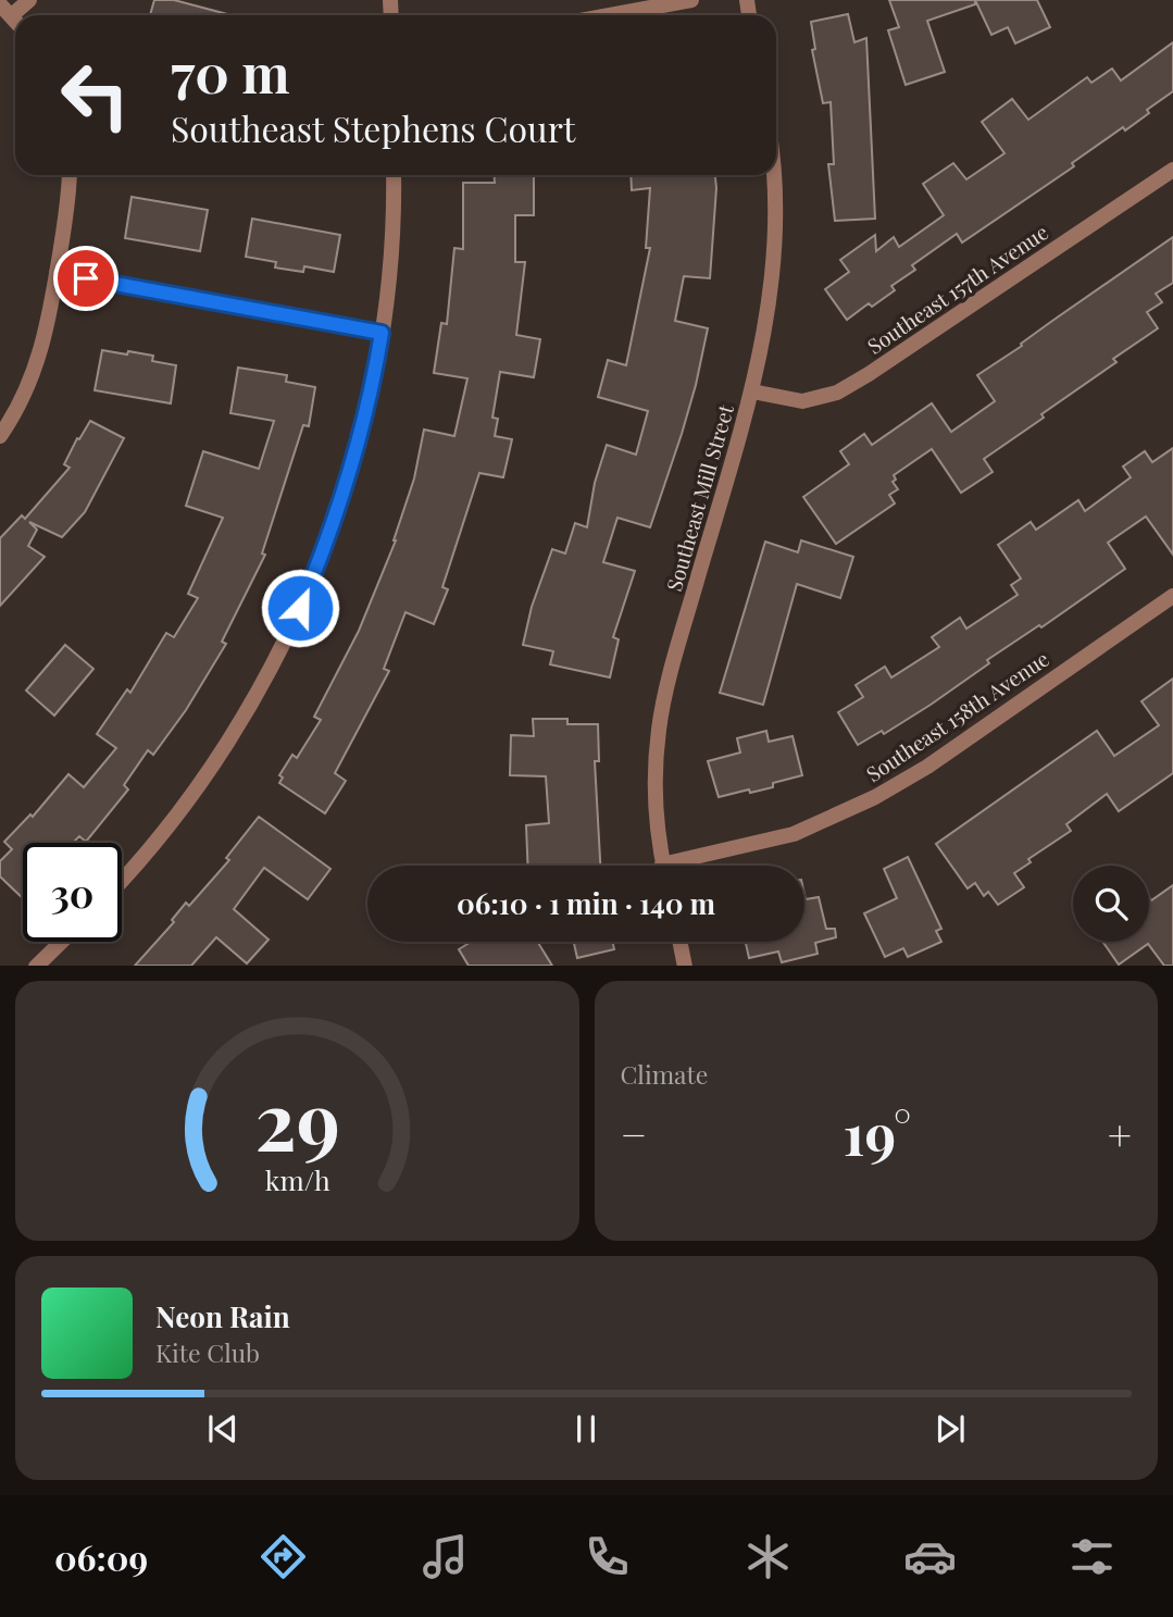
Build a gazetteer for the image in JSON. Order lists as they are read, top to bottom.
{
  "streets": {
    "street": ["Southeast 157th Avenue", "Southeast Mill Street", "Southeast 158th Avenue"]
  },
  "crossings": [
    ["Southeast 157th Avenue", "Southeast Mill Street"]
  ],
  "page": {
    "turn": ["70 m", "Southeast Stephens Court"],
    "limit": "30",
    "trip": "06:10 · 1 min · 140 m",
    "tile": "Climate",
    "heat": ["−", "19°", "+"],
    "song": ["Neon Rain", "Kite Club"],
    "tabs": "06:09",
    "gauge": ["29", "km/h"]
  }
}
